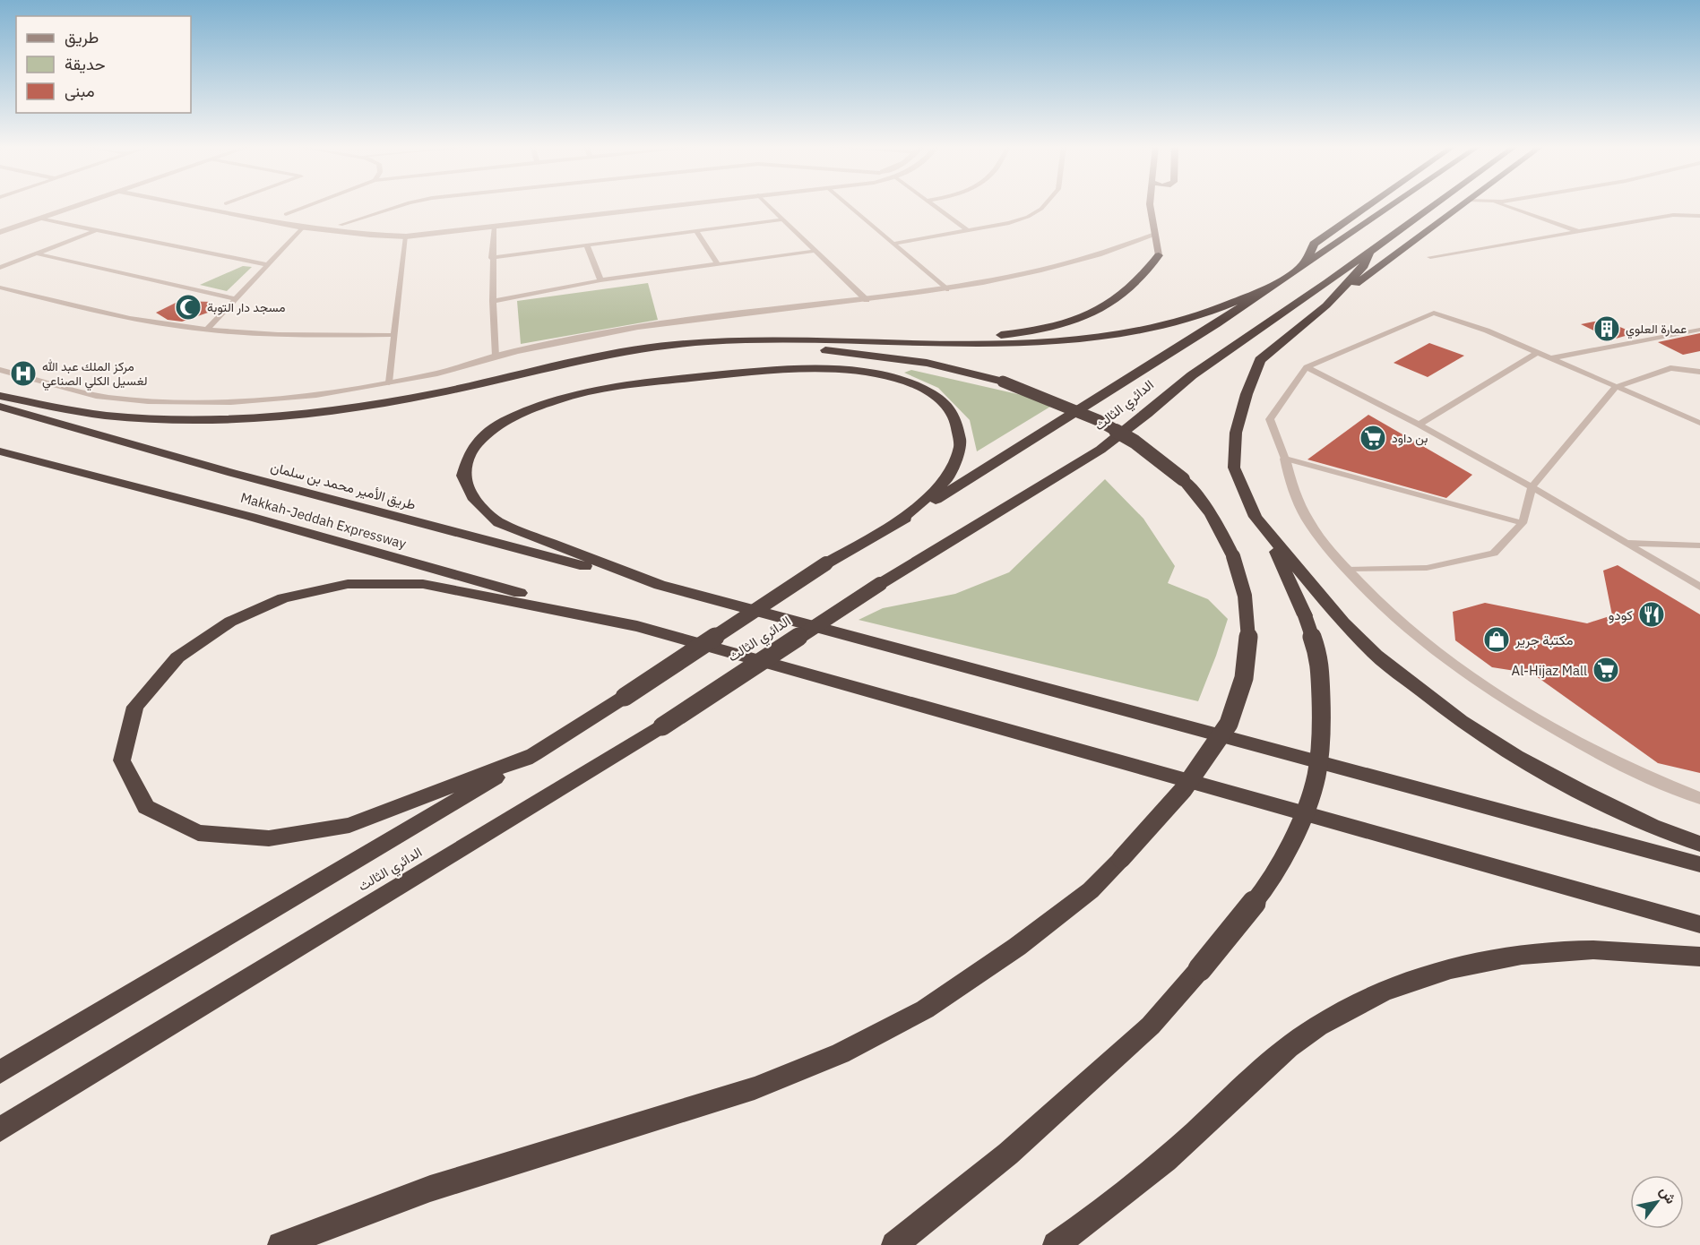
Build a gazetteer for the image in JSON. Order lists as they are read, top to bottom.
{
  "streets": {
    "highway": ["الدائري الثالث", "طريق الأمير محمد بن سلمان", "Makkah-Jeddah Expressway"]
  },
  "places": {
    "mosque": ["مسجد دار التوبة"],
    "building": ["عمارة العلوي"],
    "hospital": ["مركز الملك عبد الله لغسيل الكلي الصناعي"],
    "supermarket": ["بن داود", "Al-Hijaz Mall"],
    "restaurant": ["كودو"],
    "shop": ["مكتبة جرير"]
  },
  "legend": ["طريق", "حديقة", "مبنى"],
  "north": "top right"
}
